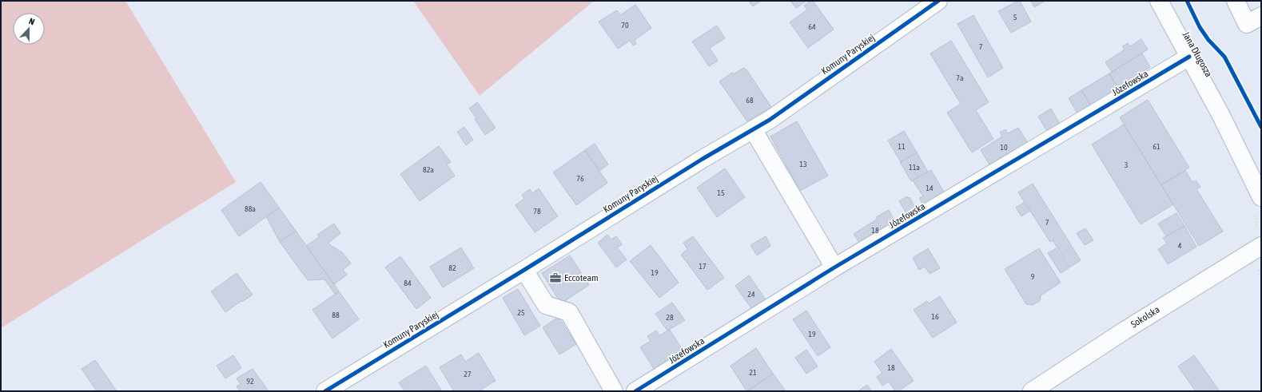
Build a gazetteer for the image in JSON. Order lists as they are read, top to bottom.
{
  "streets": {
    "street": [
      "Komuny Paryskiej",
      "Jana Długosza",
      "Józefowska",
      "Sokolska"
    ]
  },
  "crossings": [
    ["Jana Długosza", "Józefowska"]
  ],
  "places": {
    "office": ["Eccoteam"]
  },
  "house_numbers": [
    "5",
    "70",
    "64",
    "7",
    "7a",
    "68",
    "11",
    "61",
    "10",
    "13",
    "3",
    "11a",
    "82a",
    "76",
    "14",
    "15",
    "88a",
    "78",
    "7",
    "18",
    "4",
    "17",
    "82",
    "19",
    "9",
    "84",
    "24",
    "25",
    "88",
    "16",
    "28",
    "19",
    "18",
    "21",
    "27",
    "92"
  ],
  "north": "top"
}
